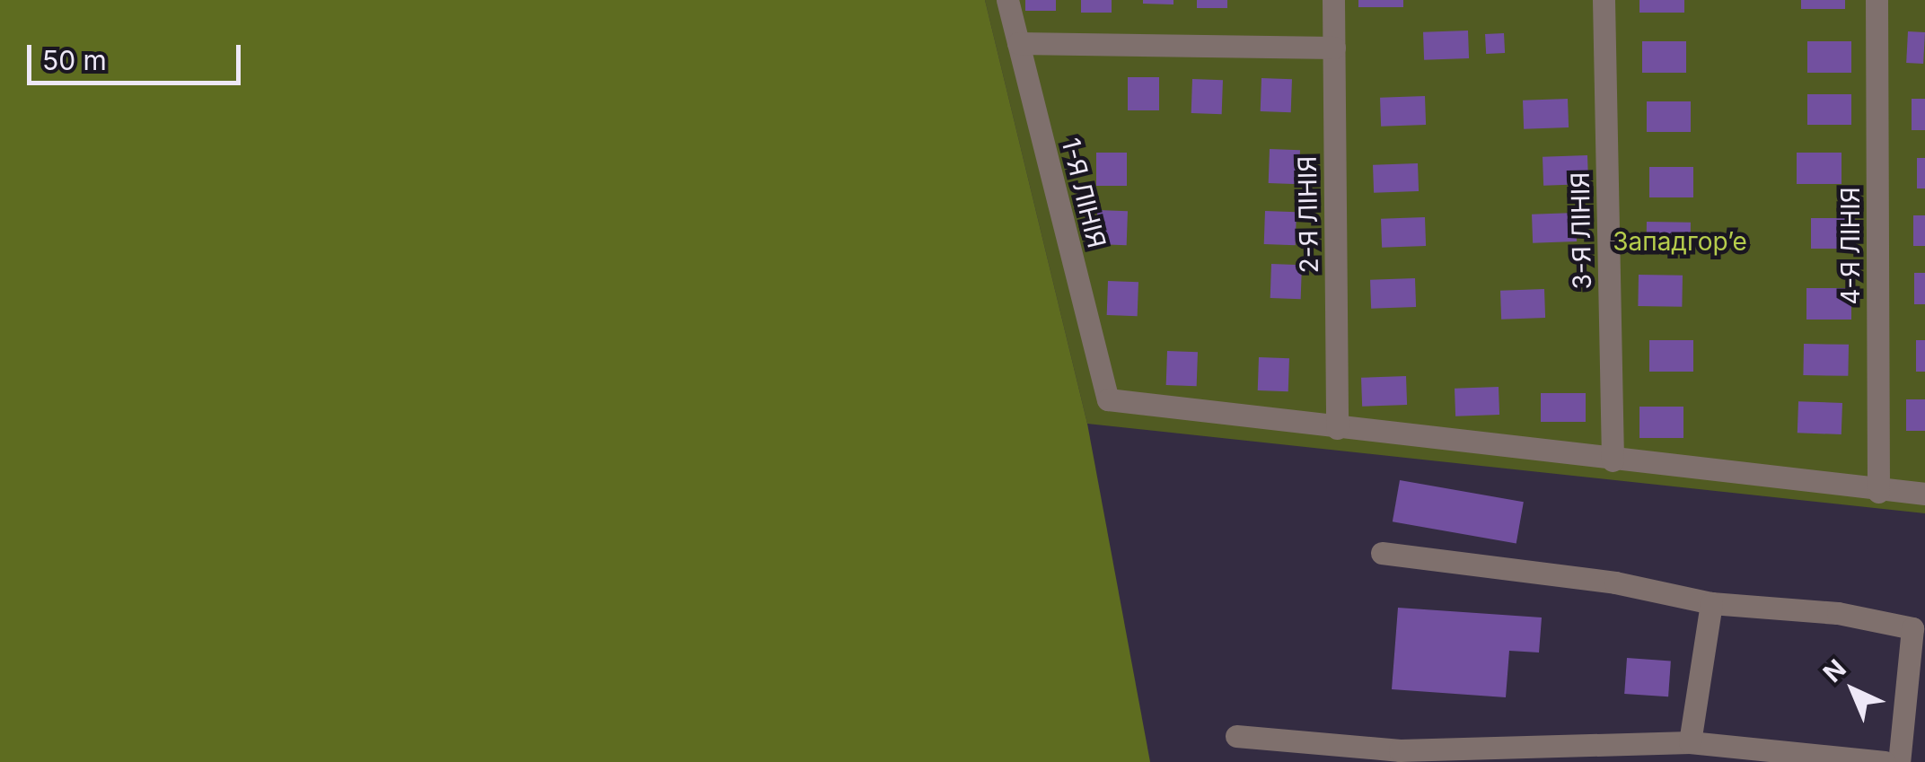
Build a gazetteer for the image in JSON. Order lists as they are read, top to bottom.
{
  "streets": {
    "street": [
      "1-Я ЛІНІЯ",
      "2-Я ЛІНІЯ",
      "3-Я ЛІНІЯ",
      "4-Я ЛІНІЯ"
    ]
  },
  "crossings": [
    ["1-Я ЛІНІЯ", "2-Я ЛІНІЯ"]
  ],
  "parks": ["Западгорʼе"],
  "scale_bar": "50 m",
  "north": "top left"
}
